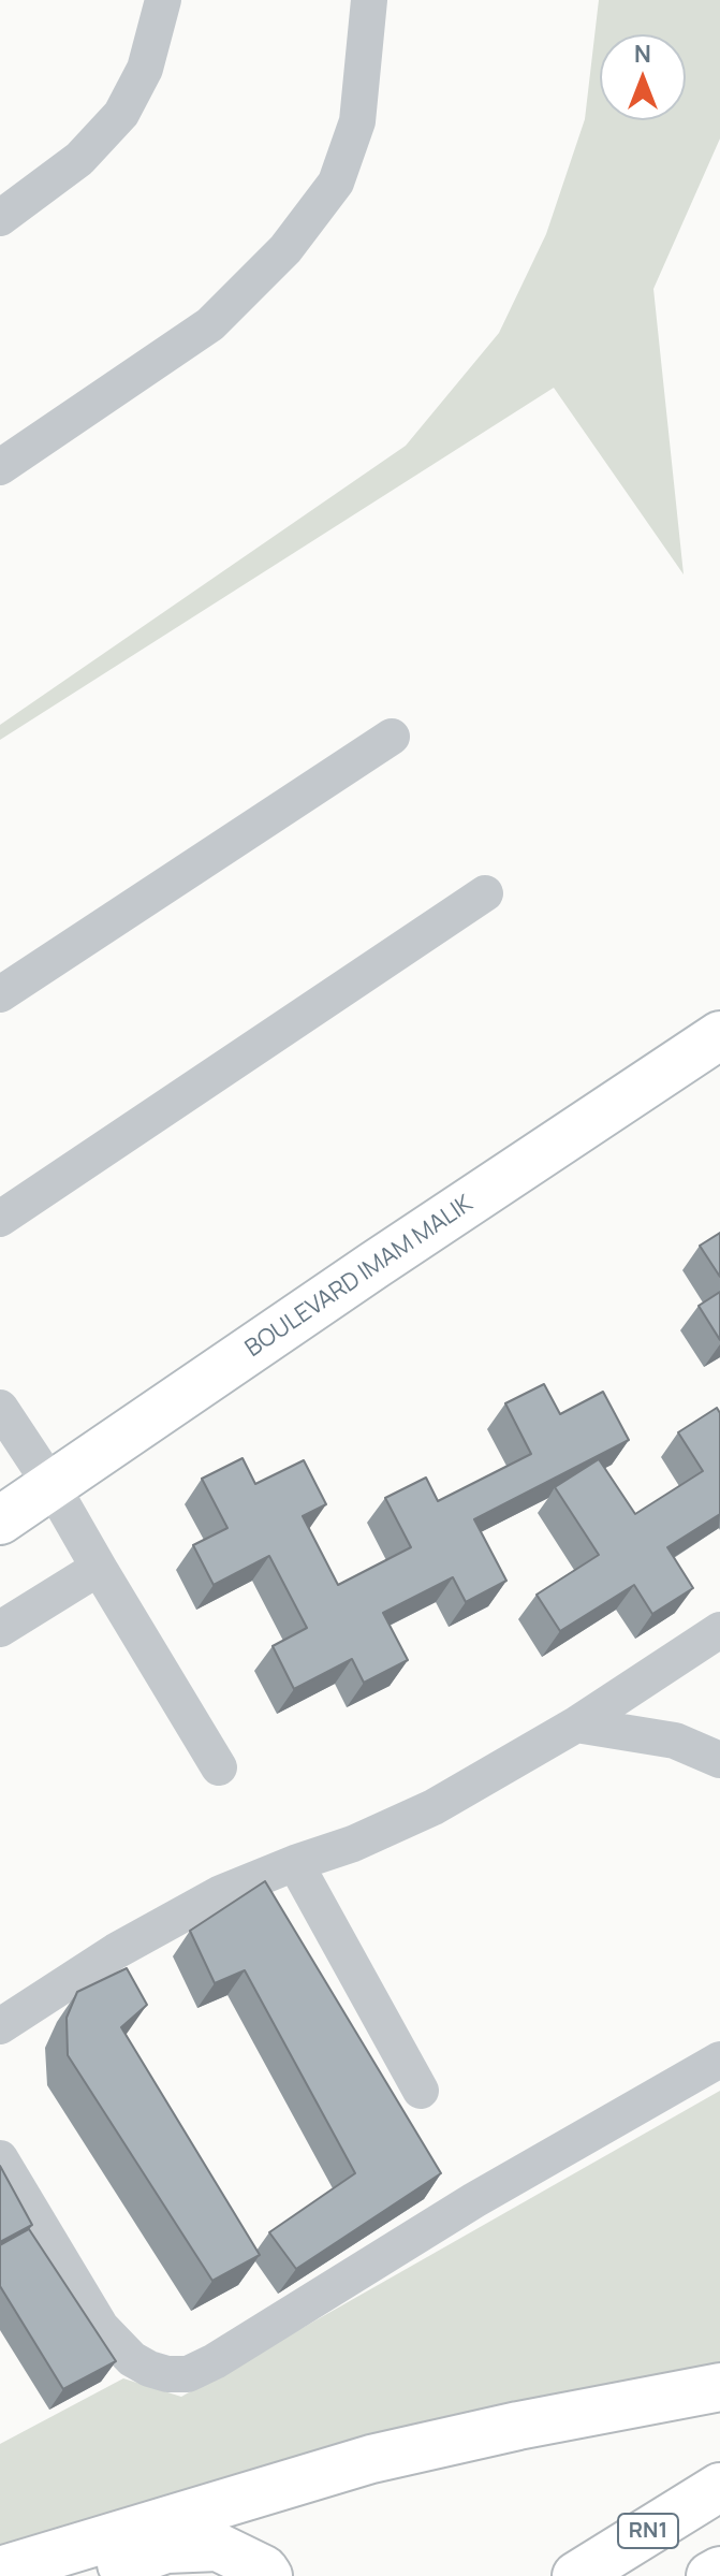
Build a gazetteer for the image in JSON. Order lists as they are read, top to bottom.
{
  "streets": {
    "main road": ["BOULEVARD IMAM MALIK", "RN1"]
  },
  "north": "top"
}
